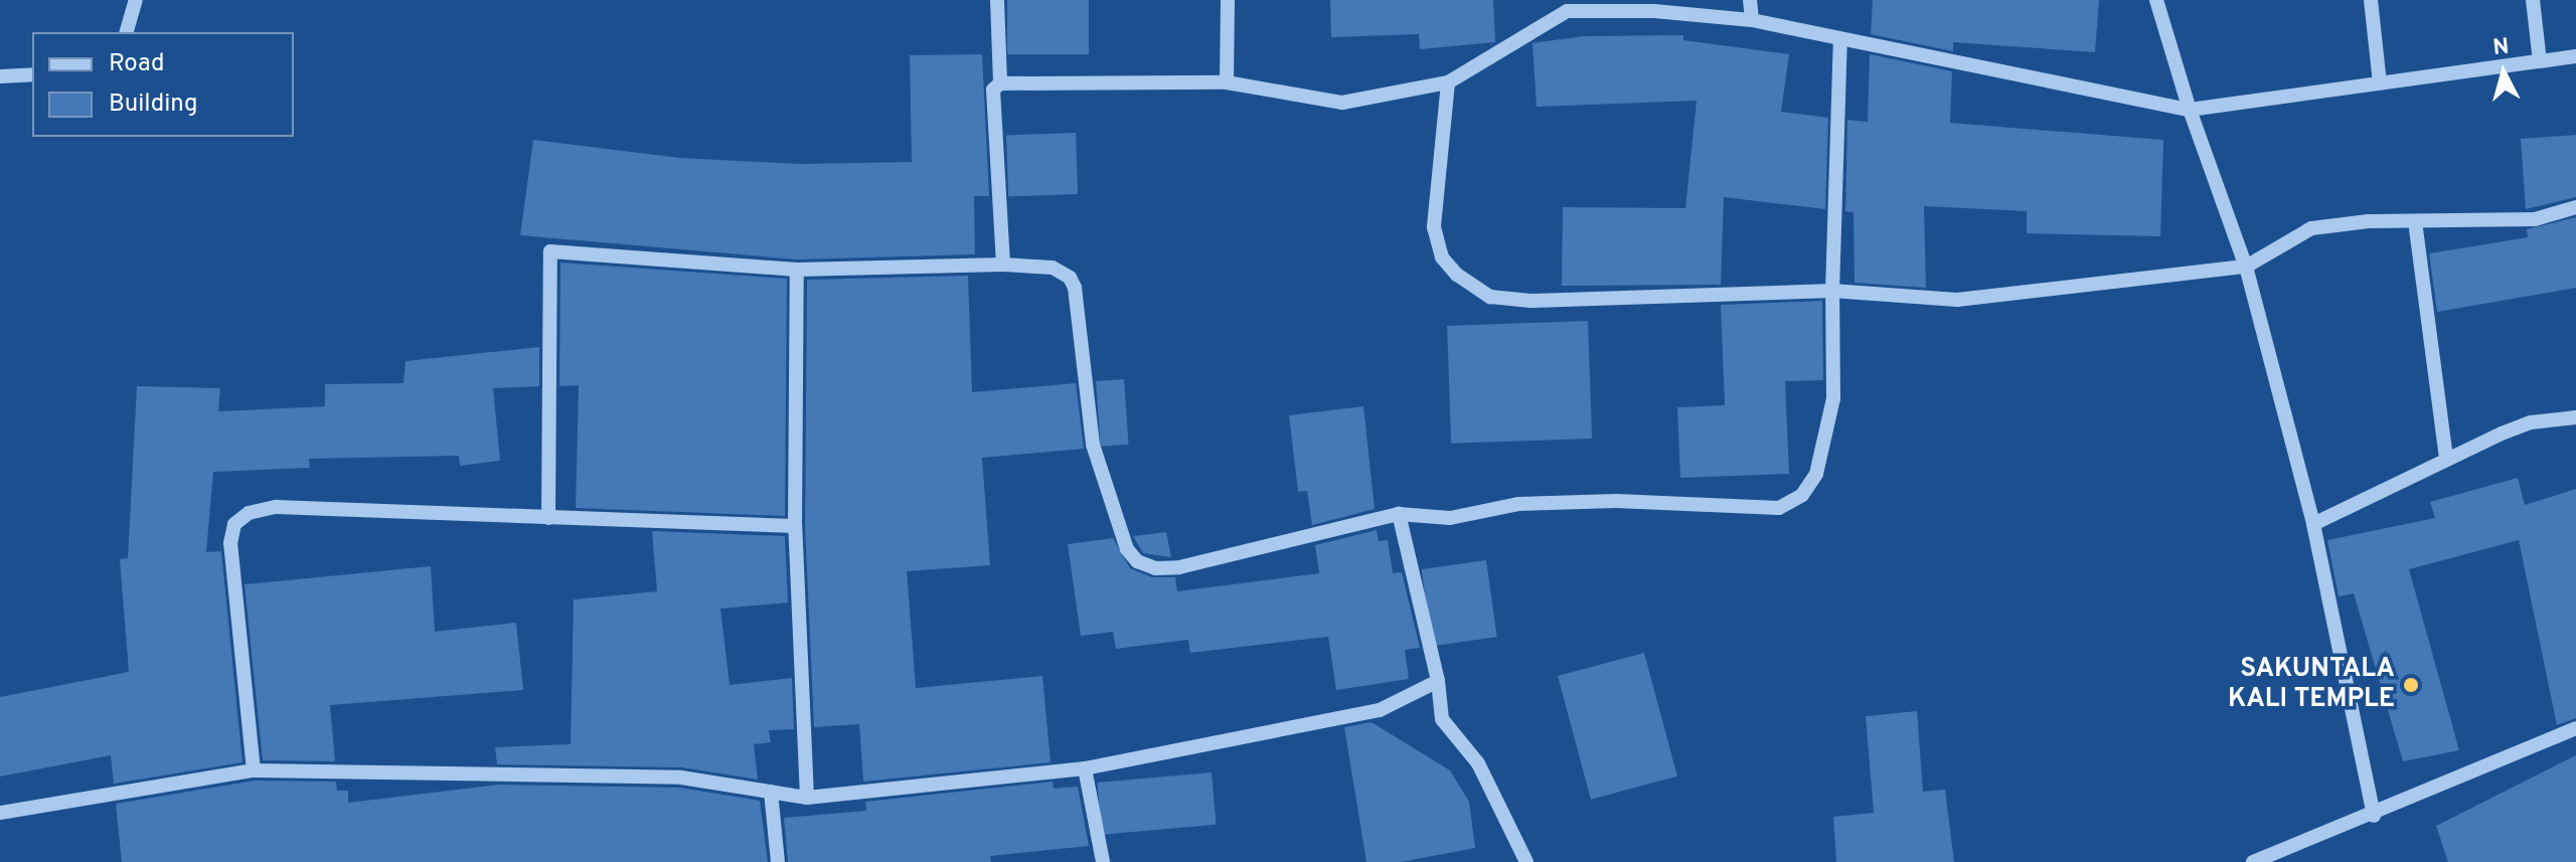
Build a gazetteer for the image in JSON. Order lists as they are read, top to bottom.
{
  "places": ["SAKUNTALA KALI TEMPLE"],
  "legend": ["Road", "Building"],
  "north": "top"
}
